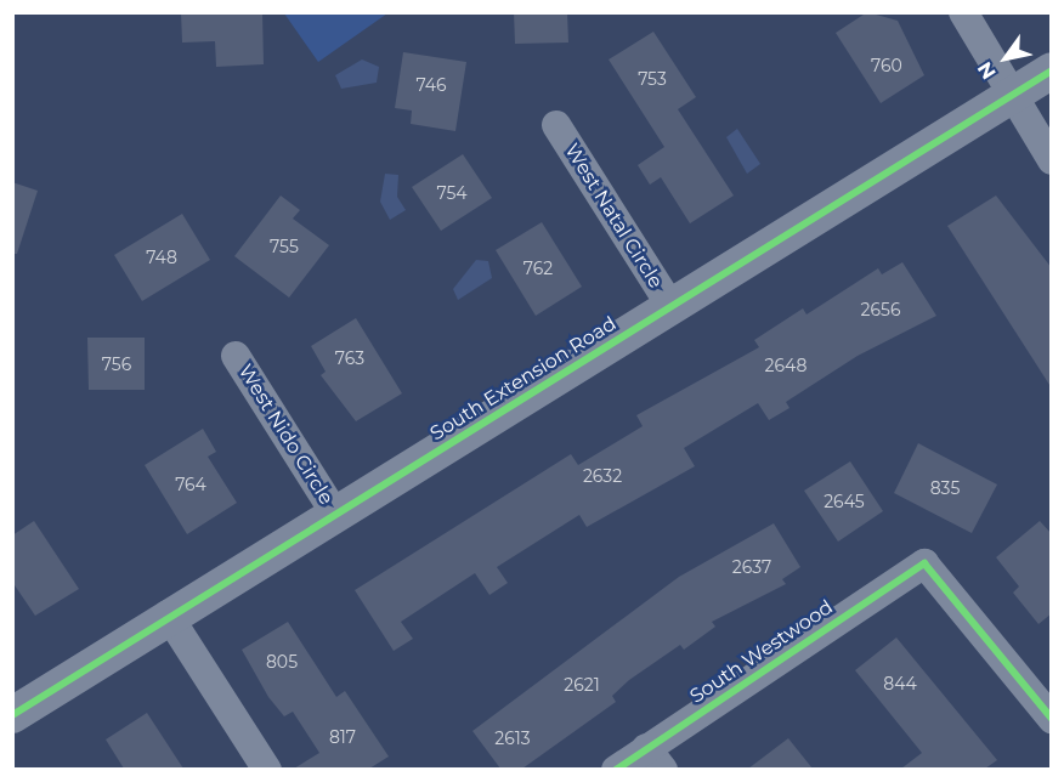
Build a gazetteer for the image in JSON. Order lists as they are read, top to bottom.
{
  "streets": {
    "street": [
      "West Natal Circle",
      "South Extension Road",
      "West Nido Circle",
      "South Westwood"
    ]
  },
  "crossings": [
    ["West Natal Circle", "South Extension Road"],
    ["South Extension Road", "West Nido Circle"]
  ],
  "house_numbers": [
    "760",
    "753",
    "746",
    "754",
    "755",
    "748",
    "762",
    "2656",
    "763",
    "756",
    "2648",
    "2632",
    "764",
    "835",
    "2645",
    "2637",
    "805",
    "844",
    "2621",
    "817",
    "2613"
  ],
  "north": "bottom left"
}
